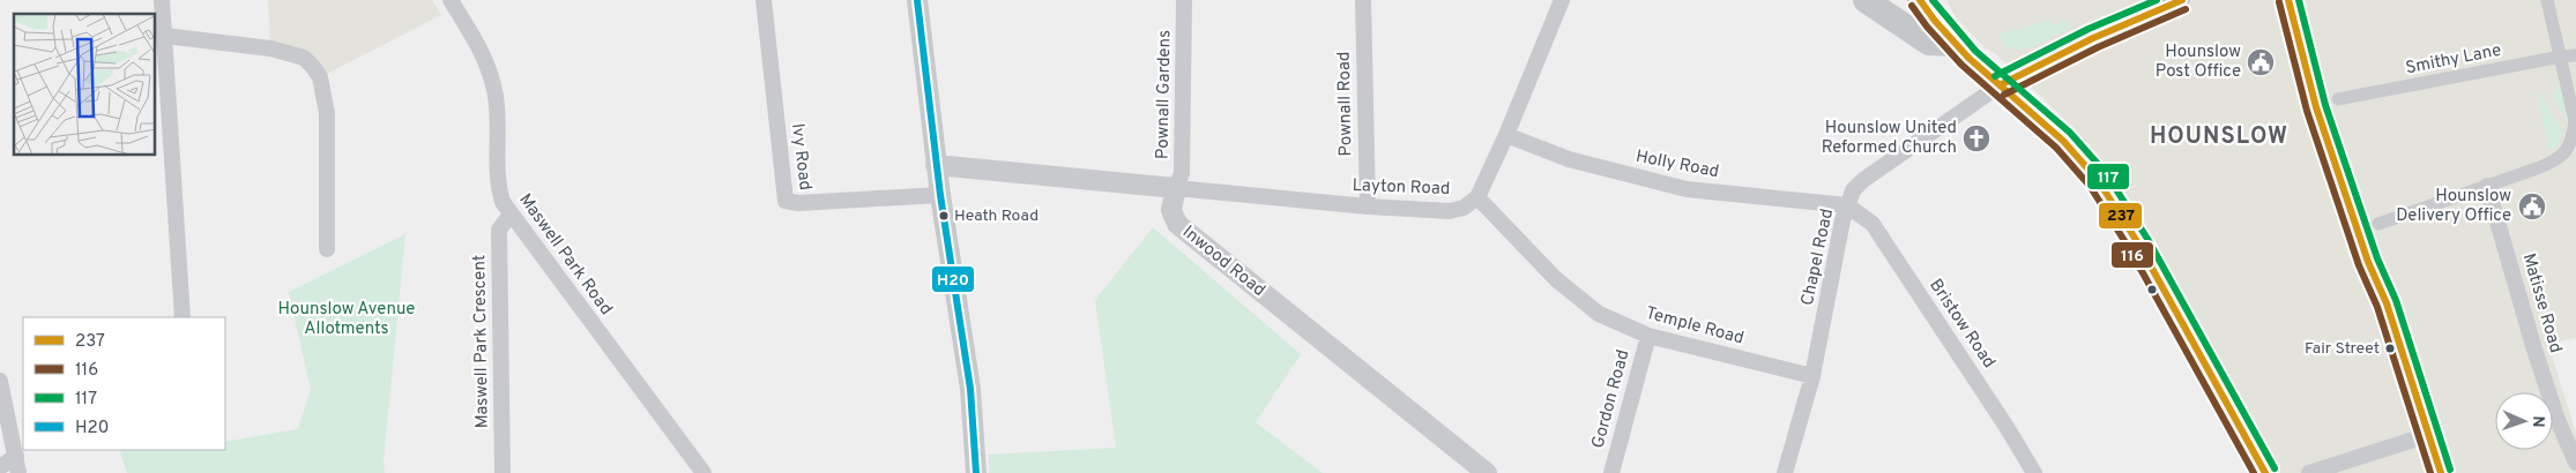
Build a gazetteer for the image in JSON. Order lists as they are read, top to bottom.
{
  "streets": {
    "street": [
      "Smithy Lane",
      "Pownall Gardens",
      "Pownall Road",
      "Ivy Road",
      "Holly Road",
      "Layton Road",
      "Maswell Park Road",
      "Chapel Road",
      "Inwood Road",
      "Matisse Road",
      "Bristow Road",
      "Temple Road",
      "Maswell Park Crescent",
      "Gordon Road"
    ]
  },
  "crossings": [
    ["Pownall Gardens", "Layton Road"],
    ["Pownall Gardens", "Inwood Road"],
    ["Pownall Road", "Layton Road"],
    ["Holly Road", "Chapel Road"],
    ["Holly Road", "Bristow Road"],
    ["Layton Road", "Inwood Road"],
    ["Layton Road", "Temple Road"],
    ["Maswell Park Road", "Maswell Park Crescent"],
    ["Chapel Road", "Bristow Road"],
    ["Chapel Road", "Temple Road"],
    ["Temple Road", "Gordon Road"]
  ],
  "districts": ["HOUNSLOW"],
  "parks": ["Hounslow Avenue Allotments"],
  "places": {
    "public building": ["Hounslow Post Office", "Hounslow Delivery Office"],
    "church": ["Hounslow United Reformed Church"],
    "other": ["Heath Road", "Fair Street"]
  },
  "lines": [
    "transit line 237",
    "transit line 117",
    "transit line H20",
    "transit line 116"
  ],
  "legend": [
    "237",
    "116",
    "117",
    "H20"
  ],
  "north": "right"
}
